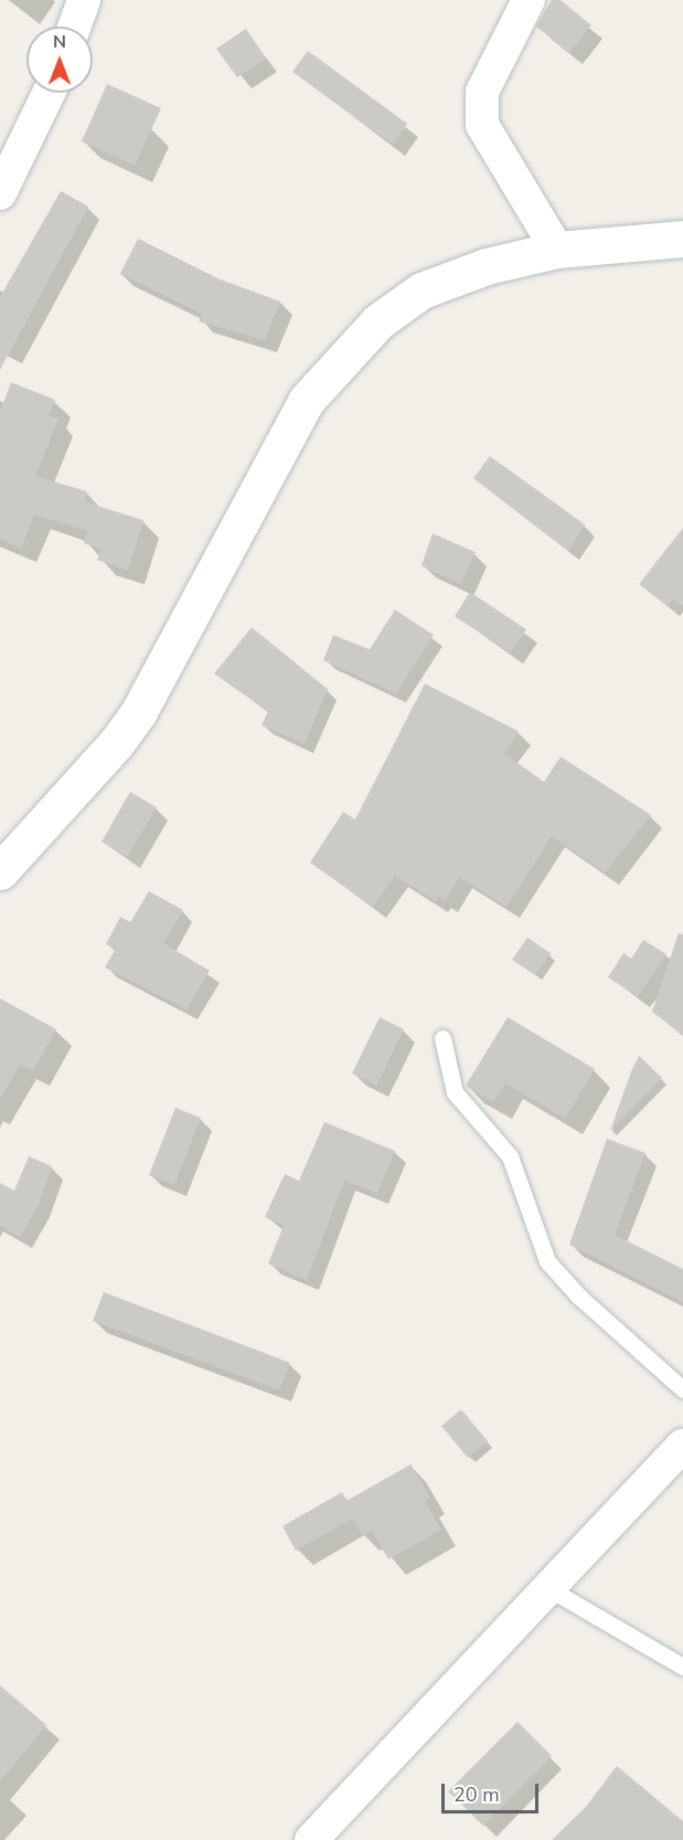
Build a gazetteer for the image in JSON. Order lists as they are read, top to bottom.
{
  "scale_bar": "20 m",
  "north": "top"
}
